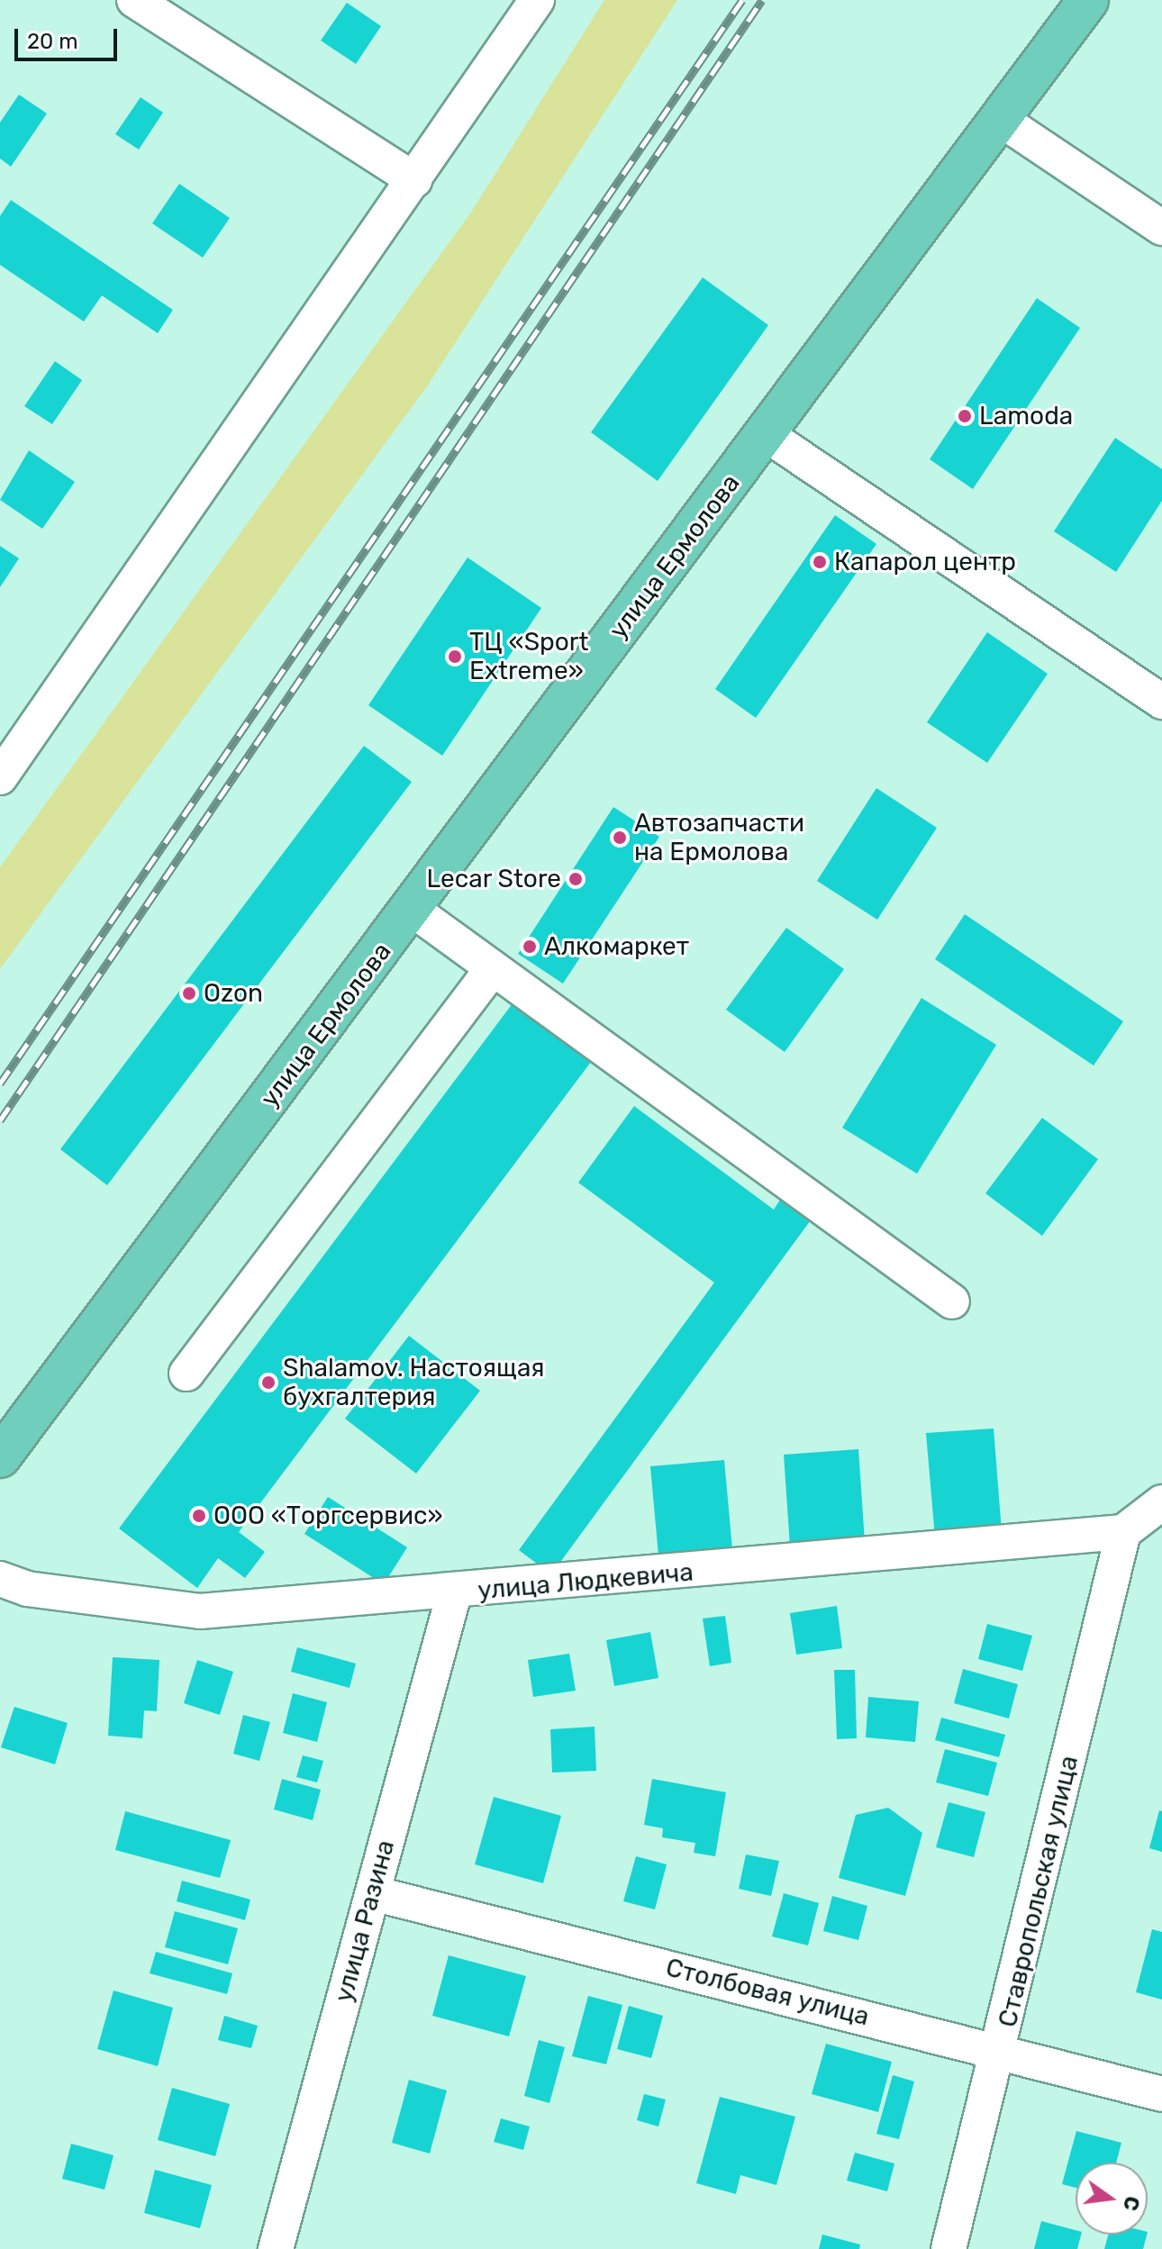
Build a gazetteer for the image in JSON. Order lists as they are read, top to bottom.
{
  "streets": {
    "main road": ["улица Ермолова"],
    "street": [
      "улица Людкевича",
      "Ставропольская улица",
      "улица Разина",
      "Столбовая улица"
    ]
  },
  "crossings": [
    ["улица Людкевича", "Ставропольская улица"],
    ["улица Людкевича", "улица Разина"],
    ["Ставропольская улица", "Столбовая улица"],
    ["улица Разина", "Столбовая улица"]
  ],
  "places": [
    "Lamoda",
    "Капарол центр",
    "ТЦ «Sport Extreme»",
    "Автозапчасти на Ермолова",
    "Lecar Store",
    "Алкомаркет",
    "Ozon",
    "Shalamov. Настоящая бухгалтерия",
    "ООО «Торгсервис»"
  ],
  "scale_bar": "20 m",
  "north": "right"
}
